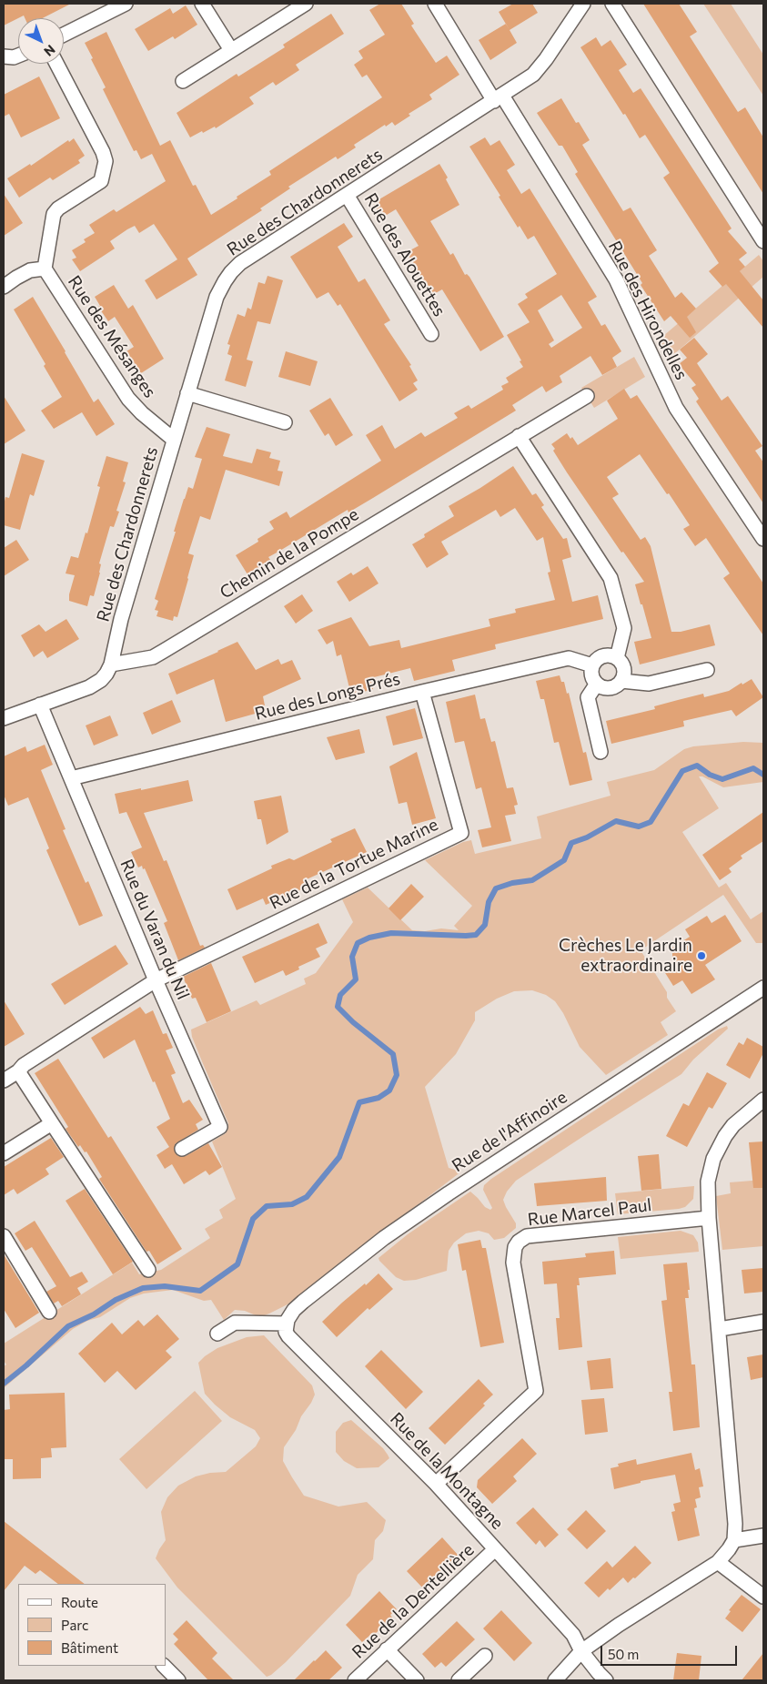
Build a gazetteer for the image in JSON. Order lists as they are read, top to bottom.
{
  "streets": {
    "street": [
      "Rue des Chardonnerets",
      "Rue des Alouettes",
      "Rue des Hirondelles",
      "Rue des Mésanges",
      "Chemin de la Pompe",
      "Rue des Longs Prés",
      "Rue de la Tortue Marine",
      "Rue du Varan du Nil",
      "Rue de l'Affinoire",
      "Rue Marcel Paul",
      "Rue de la Montagne",
      "Rue de la Dentellière"
    ]
  },
  "crossings": [
    ["Rue des Chardonnerets", "Rue des Alouettes"],
    ["Rue des Chardonnerets", "Rue des Hirondelles"],
    ["Rue des Chardonnerets", "Rue des Mésanges"],
    ["Rue des Chardonnerets", "Chemin de la Pompe"],
    ["Rue des Longs Prés", "Rue de la Tortue Marine"],
    ["Rue des Longs Prés", "Rue du Varan du Nil"],
    ["Rue de la Tortue Marine", "Rue du Varan du Nil"],
    ["Rue de l'Affinoire", "Rue de la Montagne"],
    ["Rue Marcel Paul", "Rue de la Montagne"],
    ["Rue de la Montagne", "Rue de la Dentellière"]
  ],
  "places": ["Crèches Le Jardin extraordinaire"],
  "legend": ["Route", "Parc", "Bâtiment"],
  "scale_bar": "50 m",
  "north": "bottom right"
}
